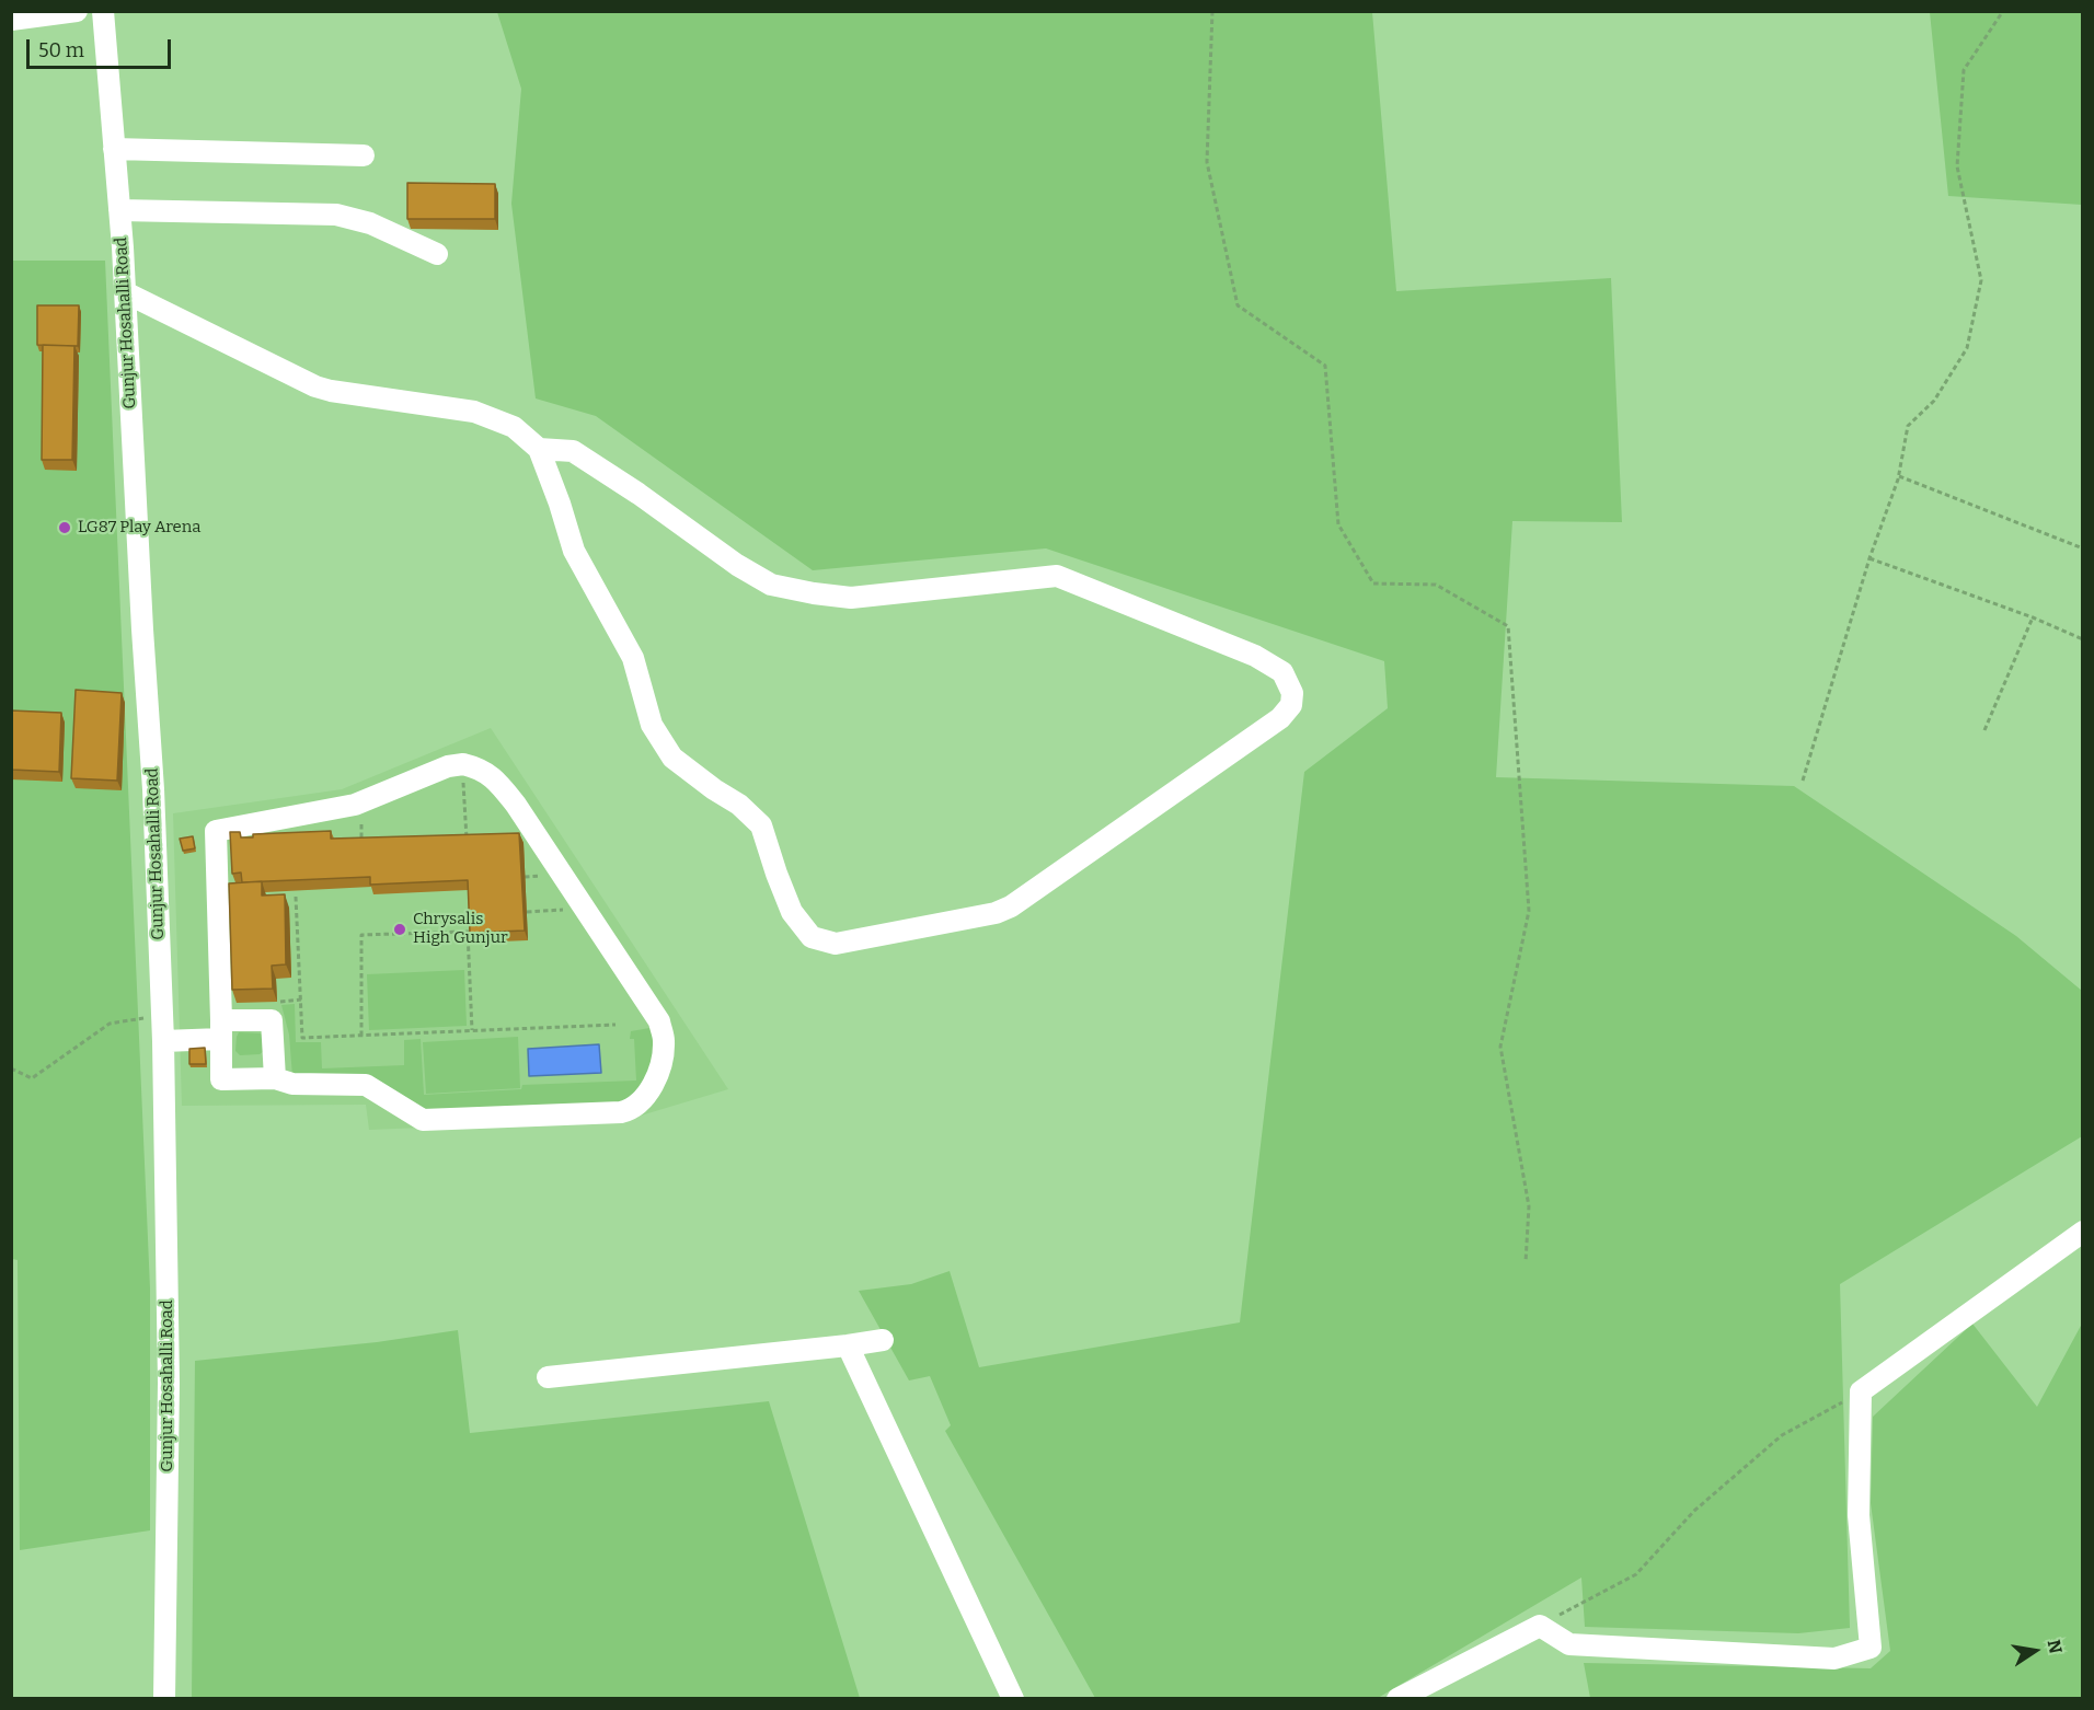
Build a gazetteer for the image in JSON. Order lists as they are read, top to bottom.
{
  "streets": {
    "street": ["Gunjur Hosahalli Road"]
  },
  "places": ["LG87 Play Arena", "Chrysalis High Gunjur"],
  "scale_bar": "50 m",
  "north": "right"
}
